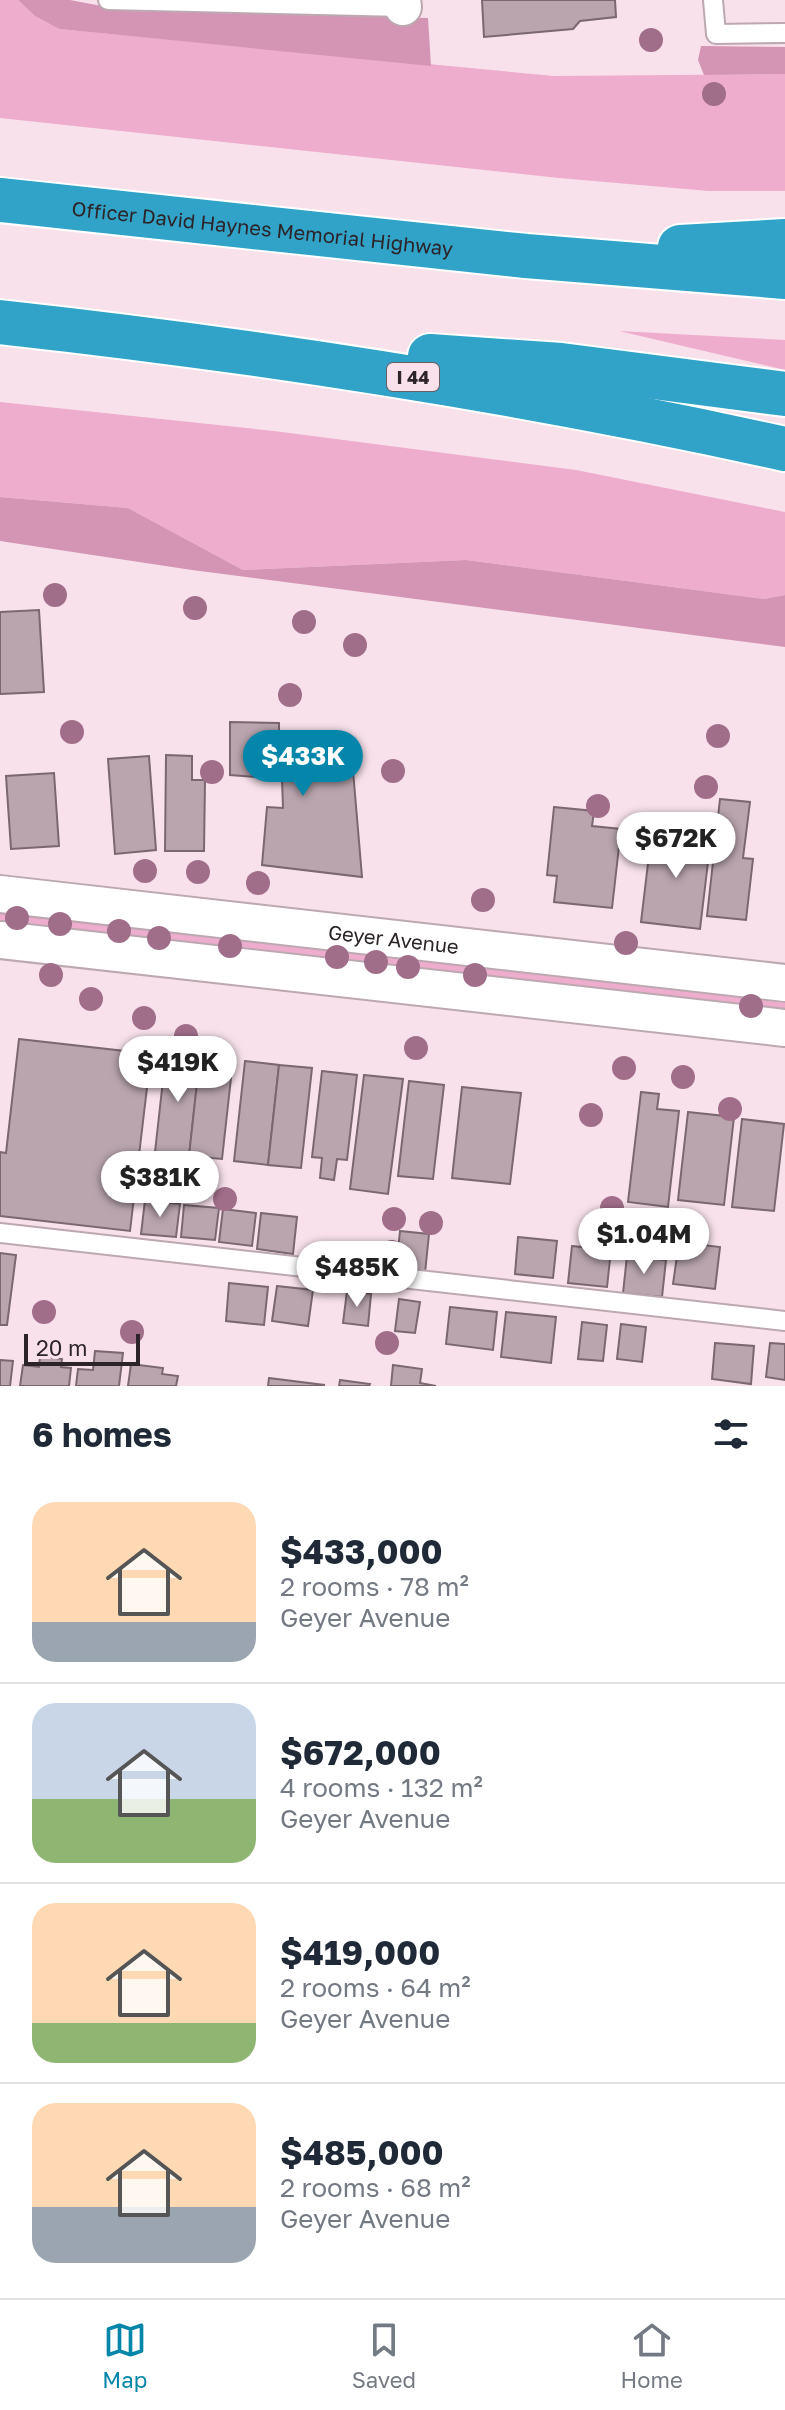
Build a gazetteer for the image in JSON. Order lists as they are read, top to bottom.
{
  "streets": {
    "highway": ["Officer David Haynes Memorial Highway", "I 44"],
    "street": ["Geyer Avenue"]
  },
  "scale_bar": "20 m",
  "page": {
    "price": [
      "$433K",
      "$672K",
      "$419K",
      "$381K",
      "$1.04M",
      "$485K"
    ],
    "scale": "20 m",
    "heading": "6 homes",
    "list": [
      {
        "name": "$433,000",
        "note": "2 rooms · 78 m² · Geyer Avenue"
      },
      {
        "name": "$672,000",
        "note": "4 rooms · 132 m² · Geyer Avenue"
      },
      {
        "name": "$419,000",
        "note": "2 rooms · 64 m² · Geyer Avenue"
      },
      {
        "name": "$485,000",
        "note": "2 rooms · 68 m² · Geyer Avenue"
      }
    ],
    "tabs": ["Map", "Saved", "Home"]
  }
}
